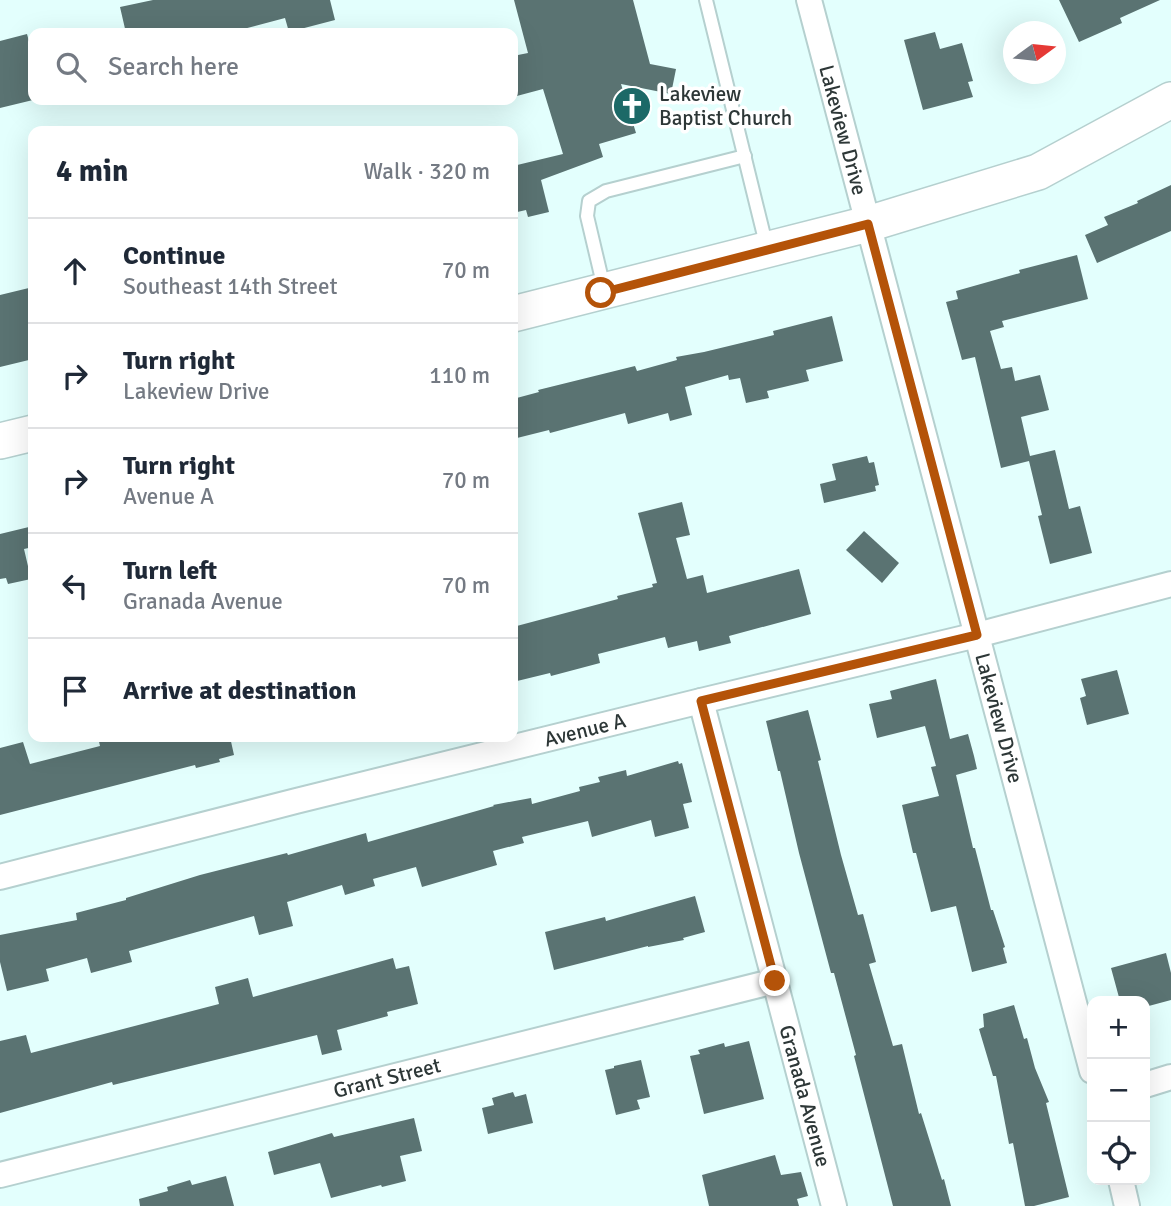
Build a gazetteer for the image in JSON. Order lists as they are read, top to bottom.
{
  "streets": {
    "street": [
      "Lakeview Drive",
      "Avenue A",
      "Grant Street",
      "Granada Avenue"
    ]
  },
  "crossings": [
    ["Lakeview Drive", "Avenue A"],
    ["Avenue A", "Granada Avenue"],
    ["Grant Street", "Granada Avenue"]
  ],
  "places": {
    "church": ["Lakeview Baptist Church"]
  },
  "north": "right",
  "page": {
    "search": "Search here",
    "heading": ["4 min", "Walk · 320 m"],
    "list": [
      ["Continue", "Southeast 14th Street", "70 m"],
      ["Turn right", "Lakeview Drive", "110 m"],
      ["Turn right", "Avenue A", "70 m"],
      ["Turn left", "Granada Avenue", "70 m"],
      "Arrive at destination"
    ],
    "map_buttons": ["+", "−"]
  }
}
